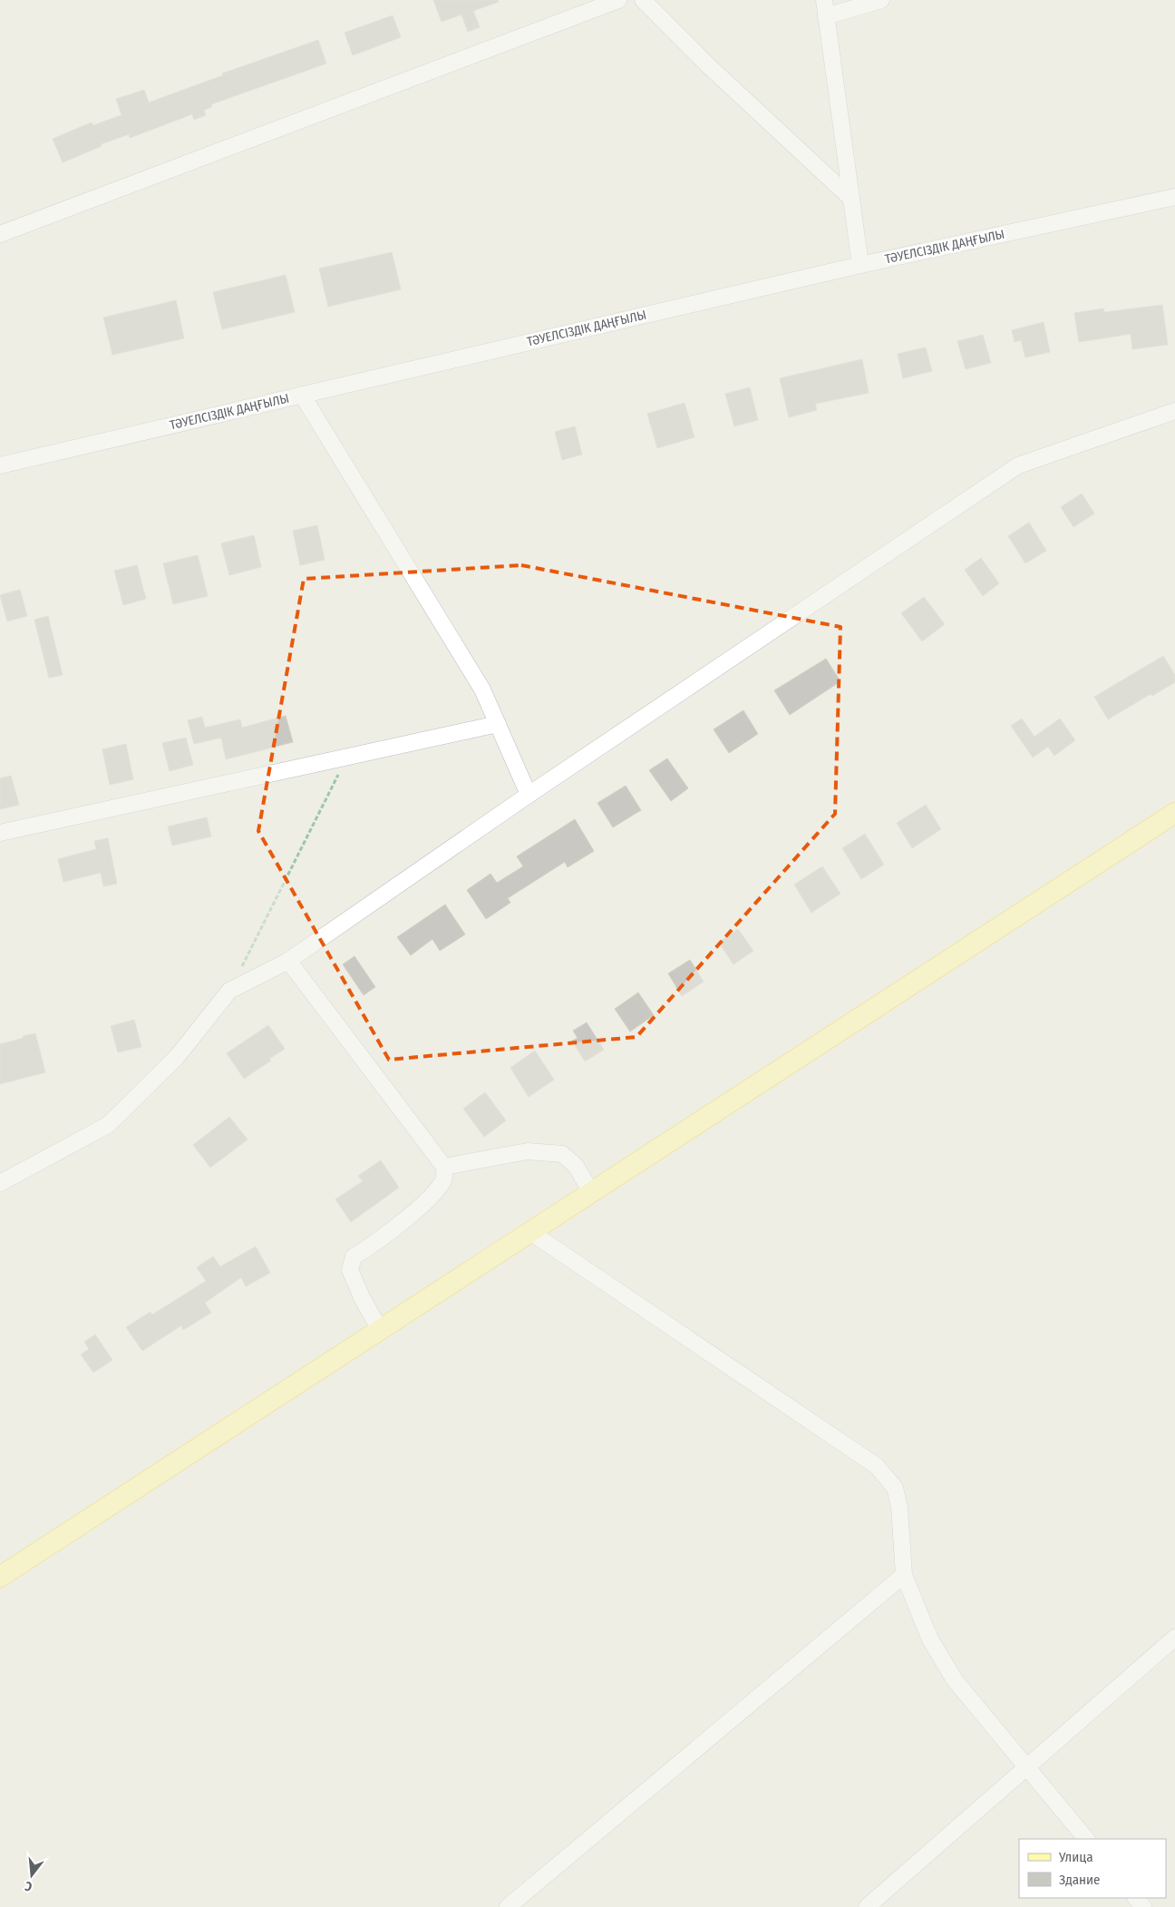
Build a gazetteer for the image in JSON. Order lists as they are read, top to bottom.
{
  "streets": {
    "street": ["ТӘУЕЛСІЗДІК ДАҢҒЫЛЫ"]
  },
  "legend": ["Улица", "Здание"],
  "north": "bottom"
}
